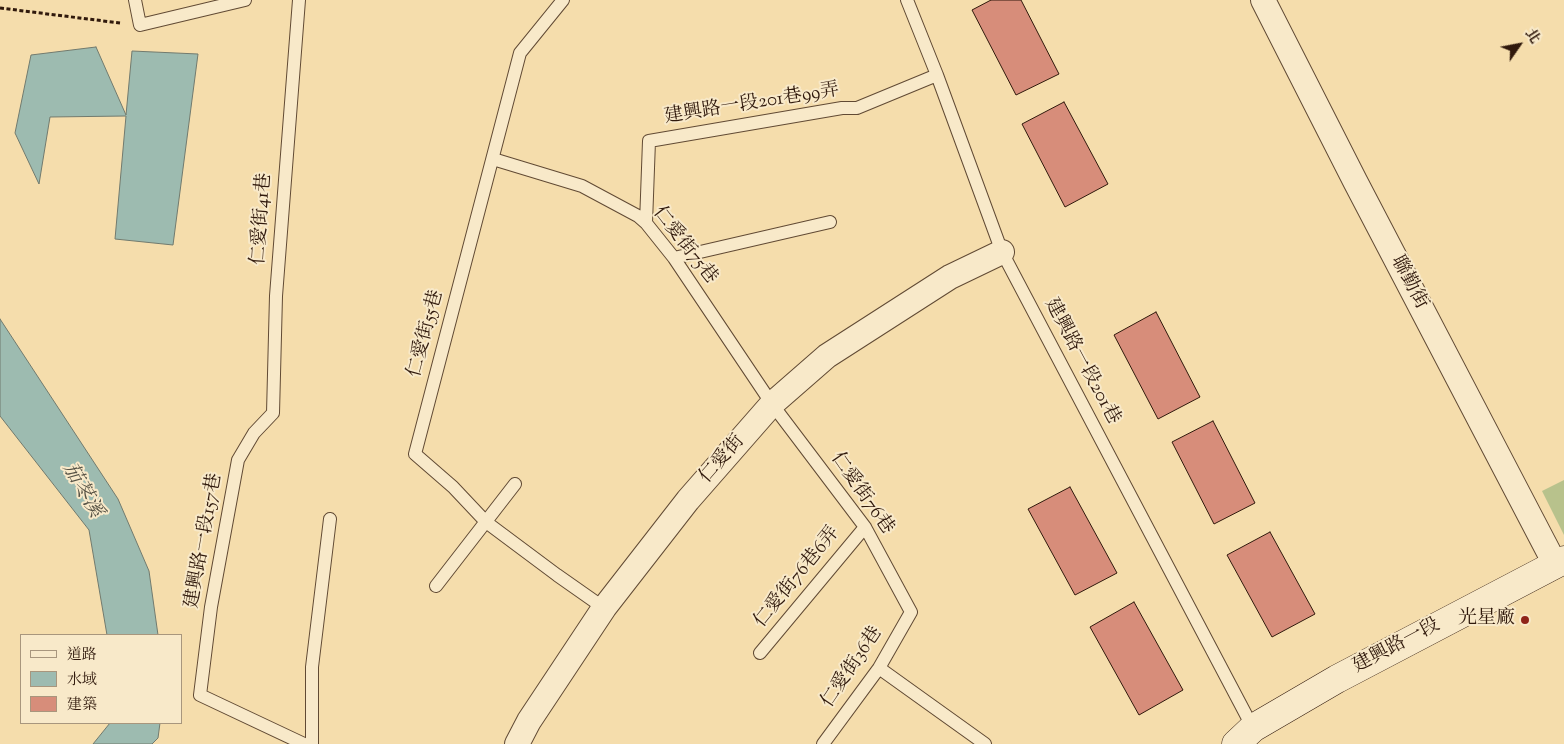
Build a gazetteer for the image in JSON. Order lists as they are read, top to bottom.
{
  "streets": {
    "street": ["聯勤街", "仁愛街", "建興路一段"],
    "lane": [
      "建興路一段201巷99弄",
      "仁愛街41巷",
      "仁愛街75巷",
      "仁愛街55巷",
      "建興路一段201巷",
      "仁愛街76巷",
      "建興路一段157巷",
      "仁愛街76巷6弄",
      "仁愛街36巷"
    ]
  },
  "crossings": [
    ["建興路一段201巷99弄", "仁愛街75巷"],
    ["建興路一段201巷99弄", "建興路一段201巷"],
    ["仁愛街41巷", "建興路一段157巷"],
    ["仁愛街75巷", "仁愛街55巷"],
    ["仁愛街75巷", "仁愛街"],
    ["仁愛街75巷", "仁愛街76巷"],
    ["聯勤街", "建興路一段"],
    ["仁愛街55巷", "仁愛街"],
    ["建興路一段201巷", "仁愛街"],
    ["建興路一段201巷", "建興路一段"],
    ["仁愛街", "仁愛街76巷"],
    ["仁愛街76巷", "仁愛街76巷6弄"],
    ["仁愛街76巷", "仁愛街36巷"]
  ],
  "water": ["茄苳溪"],
  "places": ["光星廠"],
  "legend": ["道路", "水域", "建築"],
  "north": "top right"
}
